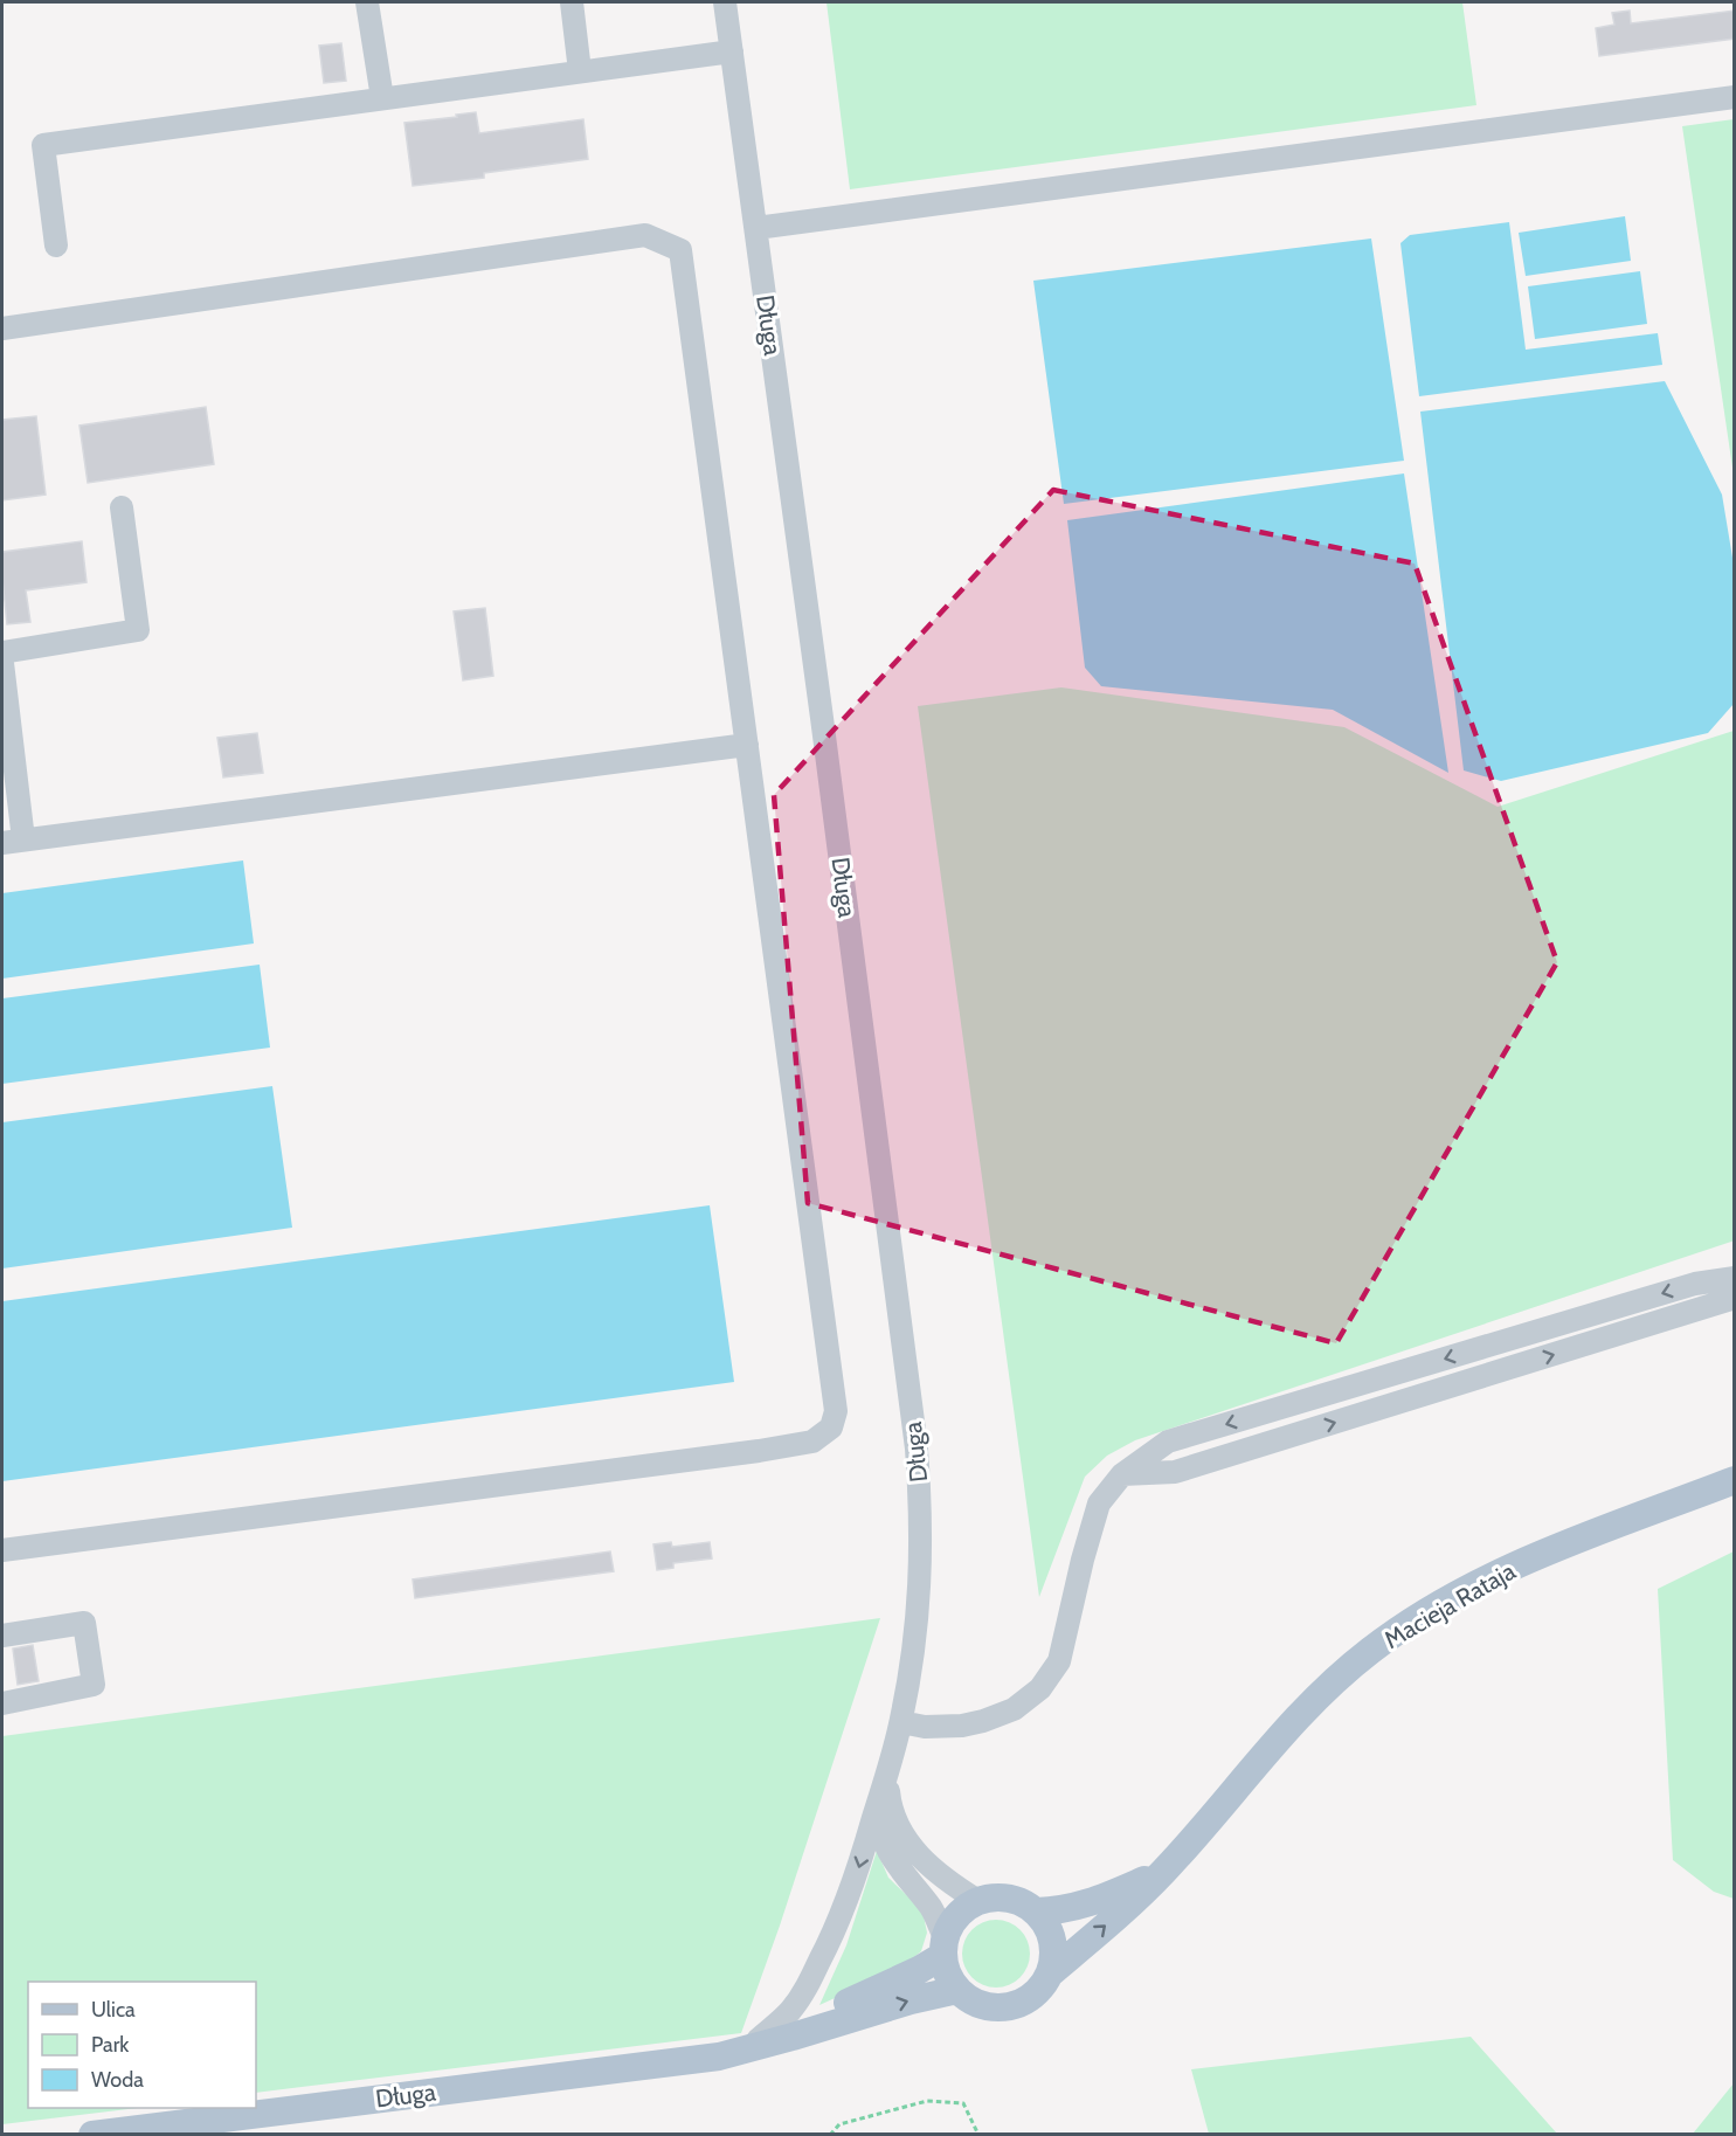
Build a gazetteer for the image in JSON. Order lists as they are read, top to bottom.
{
  "streets": {
    "main road": ["Długa", "Macieja Rataja"]
  },
  "crossings": [
    ["Długa", "Macieja Rataja"]
  ],
  "legend": ["Ulica", "Park", "Woda"]
}
